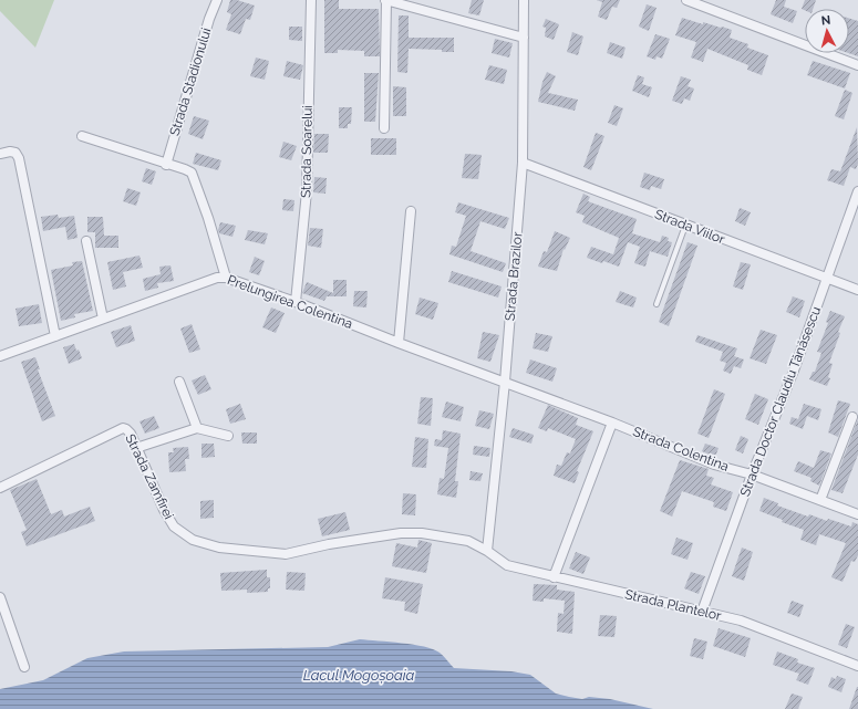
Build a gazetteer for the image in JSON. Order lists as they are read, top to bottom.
{
  "streets": {
    "street": [
      "Strada Stadionului",
      "Strada Soarelui",
      "Strada Viilor",
      "Strada Brazilor",
      "Prelungirea Colentina",
      "Strada Doctor Claudiu Tănăsescu",
      "Strada Colentina",
      "Strada Zamfirei",
      "Strada Plantelor"
    ]
  },
  "crossings": [
    ["Strada Soarelui", "Prelungirea Colentina"],
    ["Strada Viilor", "Strada Brazilor"],
    ["Strada Viilor", "Strada Doctor Claudiu Tănăsescu"],
    ["Strada Brazilor", "Prelungirea Colentina"],
    ["Strada Brazilor", "Strada Colentina"],
    ["Strada Brazilor", "Strada Zamfirei"],
    ["Strada Brazilor", "Strada Plantelor"],
    ["Prelungirea Colentina", "Strada Colentina"],
    ["Strada Doctor Claudiu Tănăsescu", "Strada Colentina"],
    ["Strada Doctor Claudiu Tănăsescu", "Strada Plantelor"],
    ["Strada Zamfirei", "Strada Plantelor"]
  ],
  "water": ["Lacul Mogoșoaia"],
  "north": "top"
}
